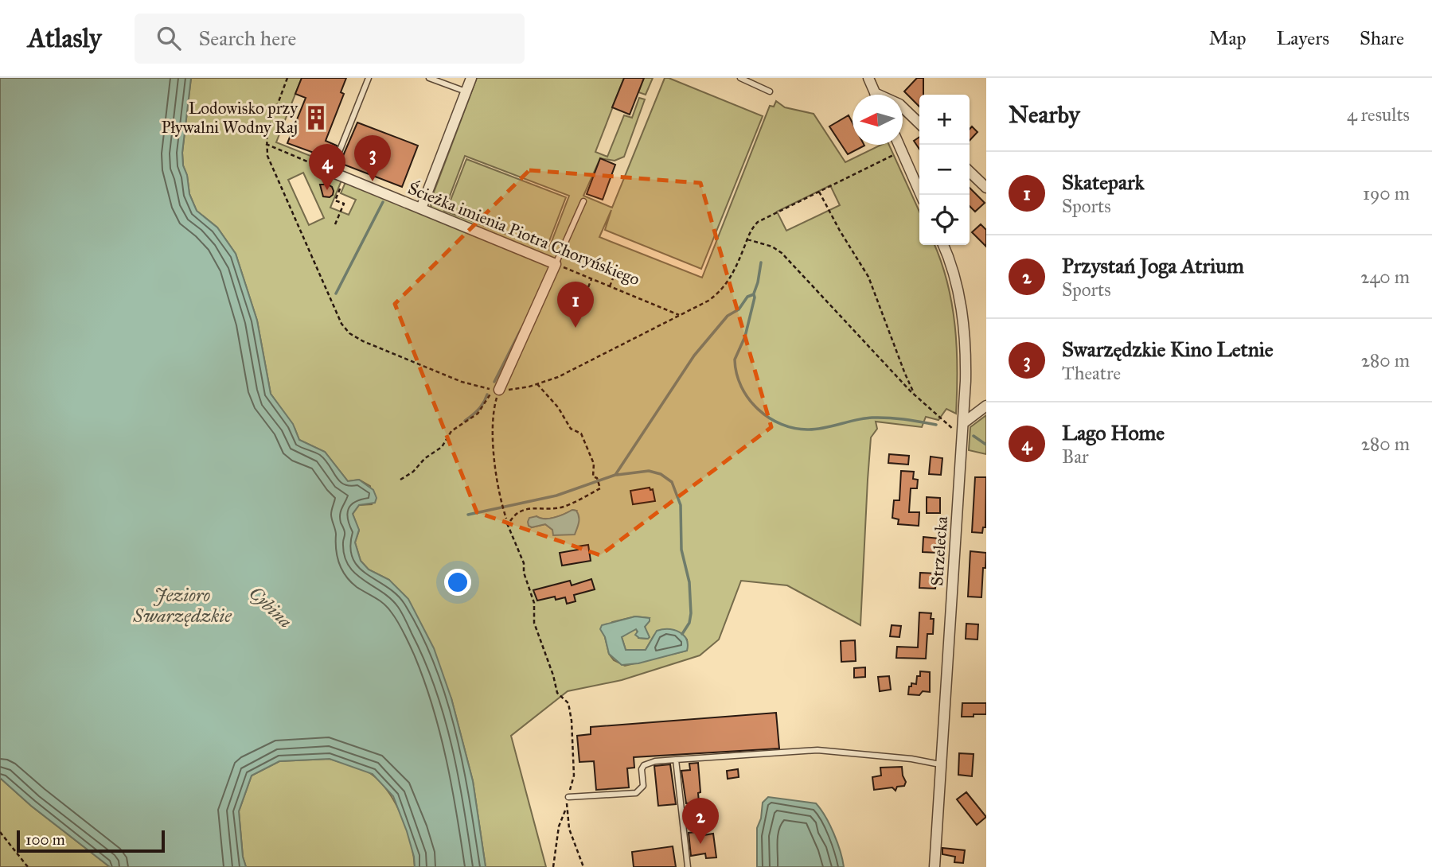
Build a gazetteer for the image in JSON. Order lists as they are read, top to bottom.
{
  "streets": {
    "street": ["Ścieżka imienia Piotra Choryńskiego", "Strzelecka"]
  },
  "water": ["Jezioro Swarzędzkie", "Cybina"],
  "places": {
    "building": ["Lodowisko przy Pływalni Wodny Raj"]
  },
  "scale_bar": "100 m",
  "north": "left",
  "page": {
    "header": "Atlasly",
    "search": "Search here",
    "nav": ["Map", "Layers", "Share"],
    "heading": ["Nearby", "4 results"],
    "map_buttons": ["+", "−"],
    "pins": [
      "3",
      "4",
      "1",
      "2"
    ],
    "list": [
      {
        "mark": "1",
        "name": "Skatepark",
        "note": "Sports",
        "value": "190 m"
      },
      {
        "mark": "2",
        "name": "Przystań Joga Atrium",
        "note": "Sports",
        "value": "240 m"
      },
      {
        "mark": "3",
        "name": "Swarzędzkie Kino Letnie",
        "note": "Theatre",
        "value": "280 m"
      },
      {
        "mark": "4",
        "name": "Lago Home",
        "note": "Bar",
        "value": "280 m"
      }
    ],
    "scale": "100 m"
  }
}
